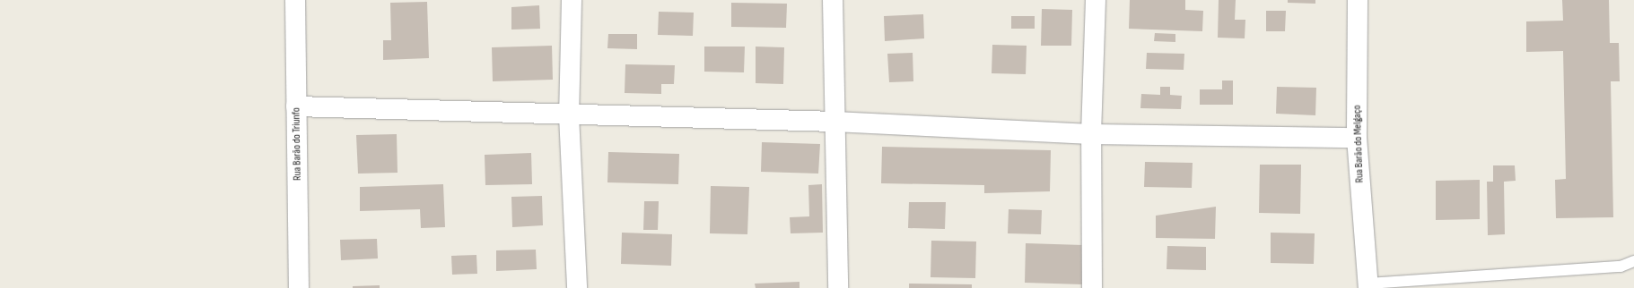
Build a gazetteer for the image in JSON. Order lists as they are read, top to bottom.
{
  "streets": {
    "street": ["Rua Barão do Triunfo", "Rua Barão do Melgaço"]
  }
}
